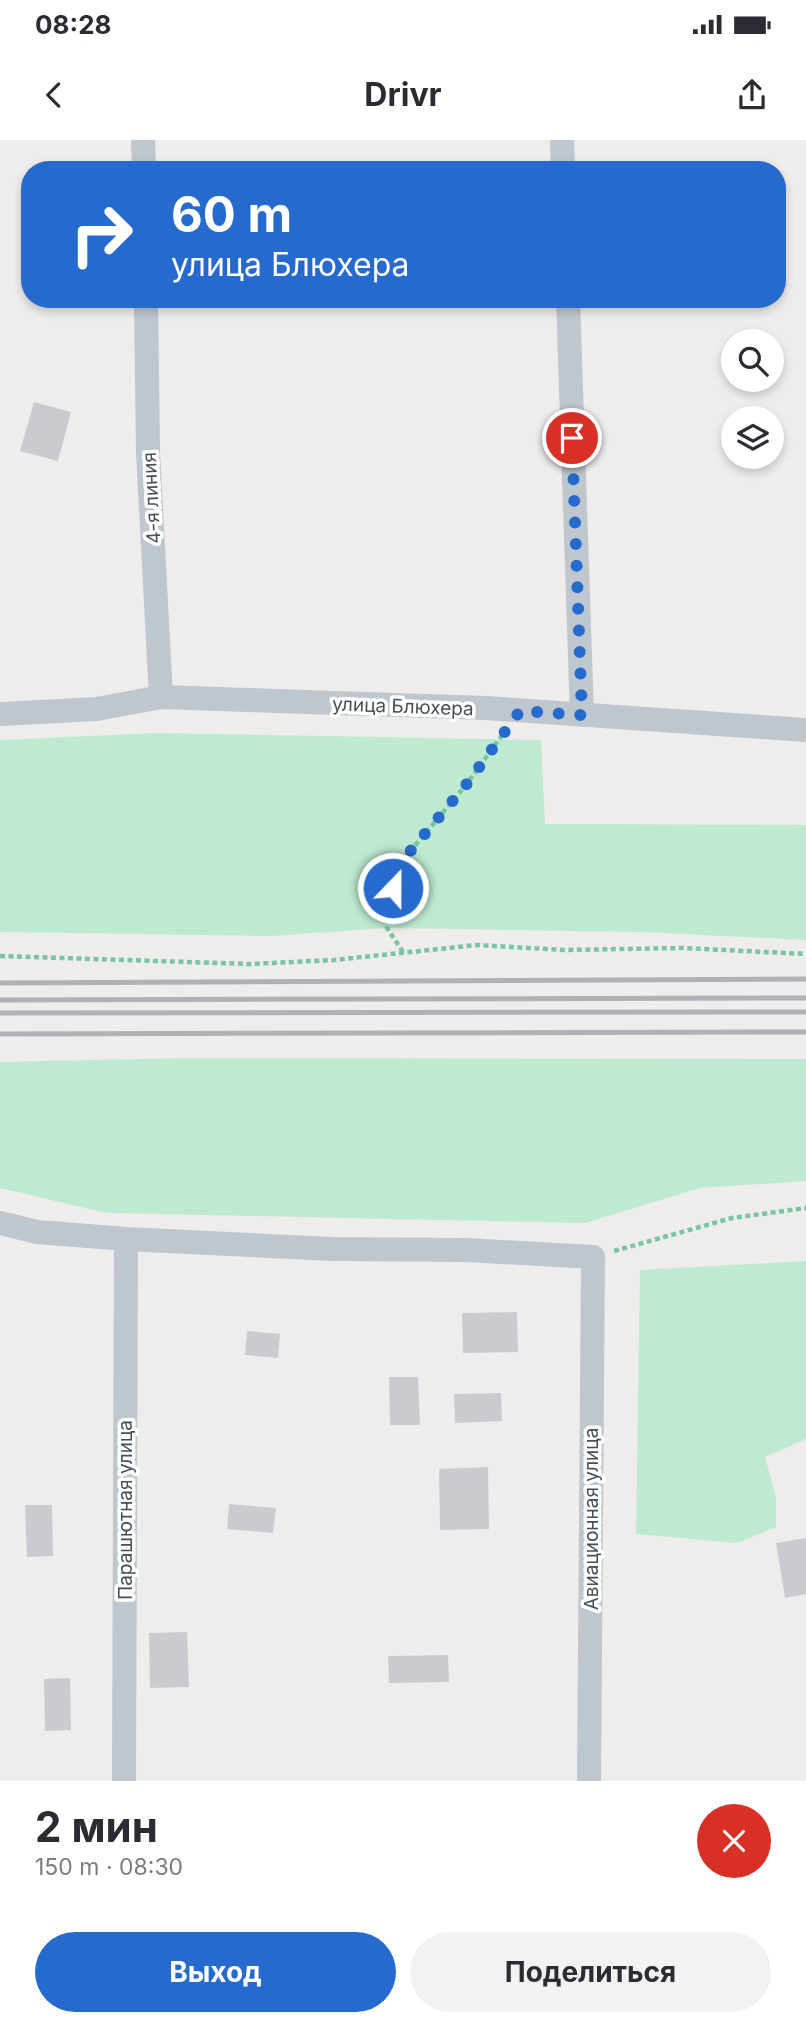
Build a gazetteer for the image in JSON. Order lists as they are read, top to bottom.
{
  "streets": {
    "street": [
      "4-я линия",
      "улица Блюхера",
      "Парашютная улица",
      "Авиационная улица"
    ]
  },
  "crossings": [
    ["4-я линия", "улица Блюхера"]
  ],
  "page": {
    "status": "08:28",
    "header": "Drivr",
    "turn": ["60 m", "улица Блюхера"],
    "heading": ["2 мин", "150 m · 08:30"],
    "buttons": ["Выход", "Поделиться"]
  }
}
